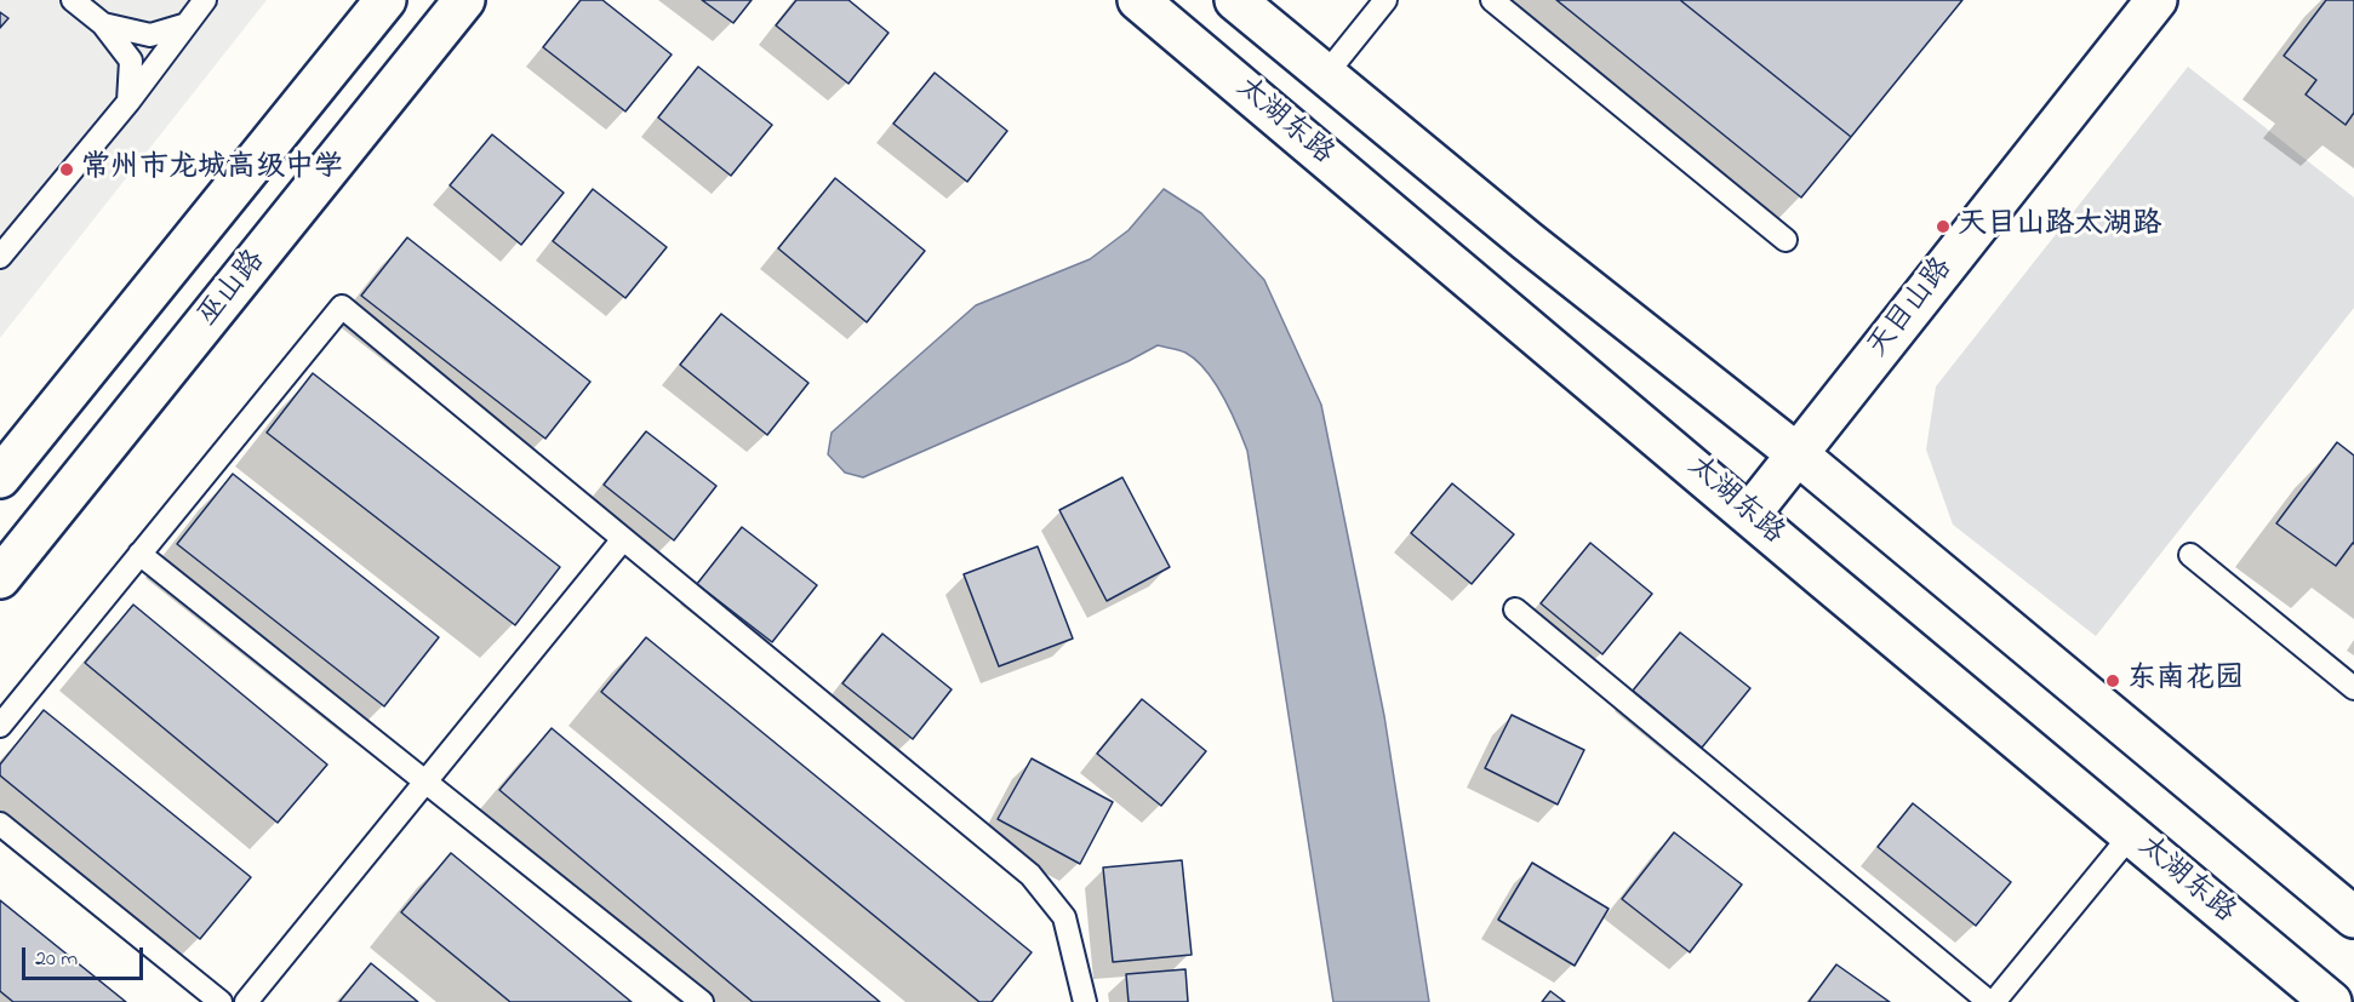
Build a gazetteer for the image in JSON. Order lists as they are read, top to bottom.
{
  "streets": {
    "main road": ["太湖东路", "巫山路", "天目山路"]
  },
  "crossings": [
    ["太湖东路", "天目山路"]
  ],
  "places": ["常州市龙城高级中学", "天目山路太湖路", "东南花园"],
  "scale_bar": "20 m"
}
